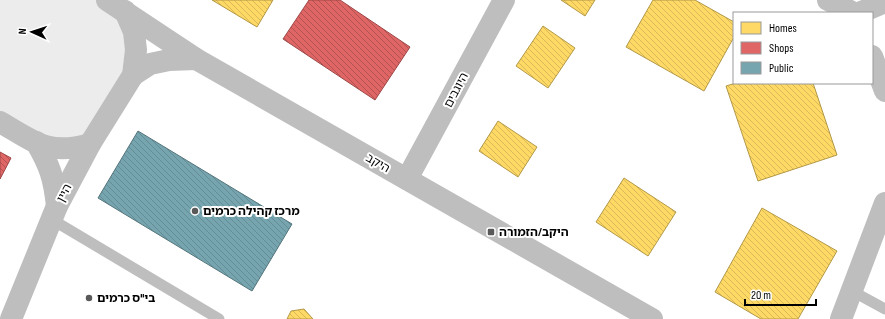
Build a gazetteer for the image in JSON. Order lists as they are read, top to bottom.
{
  "streets": {
    "street": ["היוגבים", "היקב", "היין"]
  },
  "crossings": [
    ["היוגבים", "היקב"],
    ["היקב", "היין"]
  ],
  "places": {
    "other": ["מרכז קהילה כרמים", "בי\"ס כרמים"],
    "transit": ["היקב/הזמורה"]
  },
  "legend": ["Homes", "Shops", "Public"],
  "scale_bar": "20 m",
  "north": "left"
}
